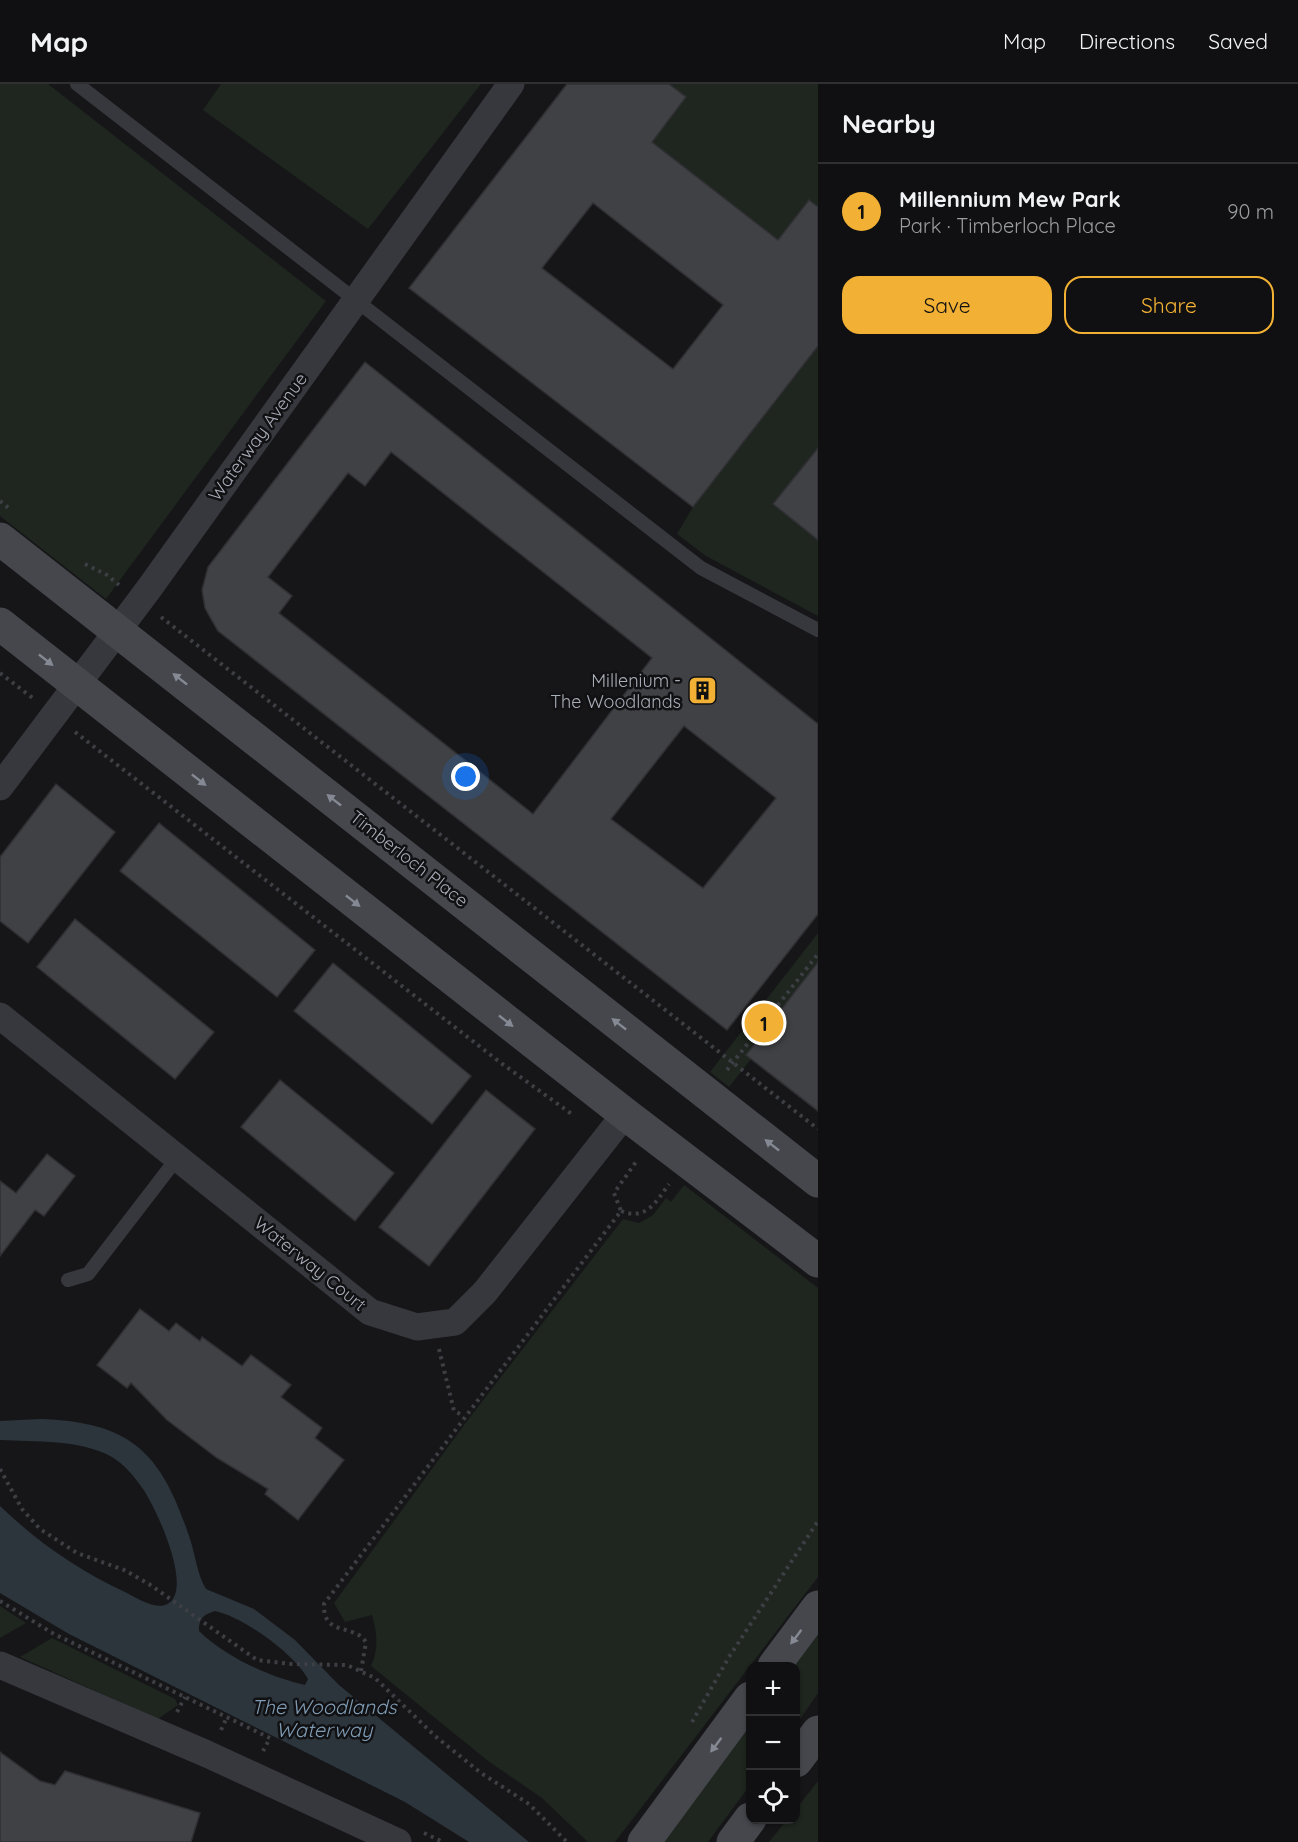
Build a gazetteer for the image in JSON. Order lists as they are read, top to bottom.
{
  "streets": {
    "street": ["Waterway Avenue", "Timberloch Place", "Waterway Court"]
  },
  "crossings": [
    ["Waterway Avenue", "Timberloch Place"]
  ],
  "water": ["The Woodlands Waterway"],
  "places": {
    "building": ["Millenium - The Woodlands"]
  },
  "page": {
    "header": "Map",
    "nav": ["Map", "Directions", "Saved"],
    "heading": "Nearby",
    "list": [
      {
        "mark": "1",
        "name": "Millennium Mew Park",
        "note": "Park · Timberloch Place",
        "value": "90 m"
      }
    ],
    "buttons": ["Save", "Share"],
    "pins": "1",
    "map_buttons": ["+", "−"]
  }
}
